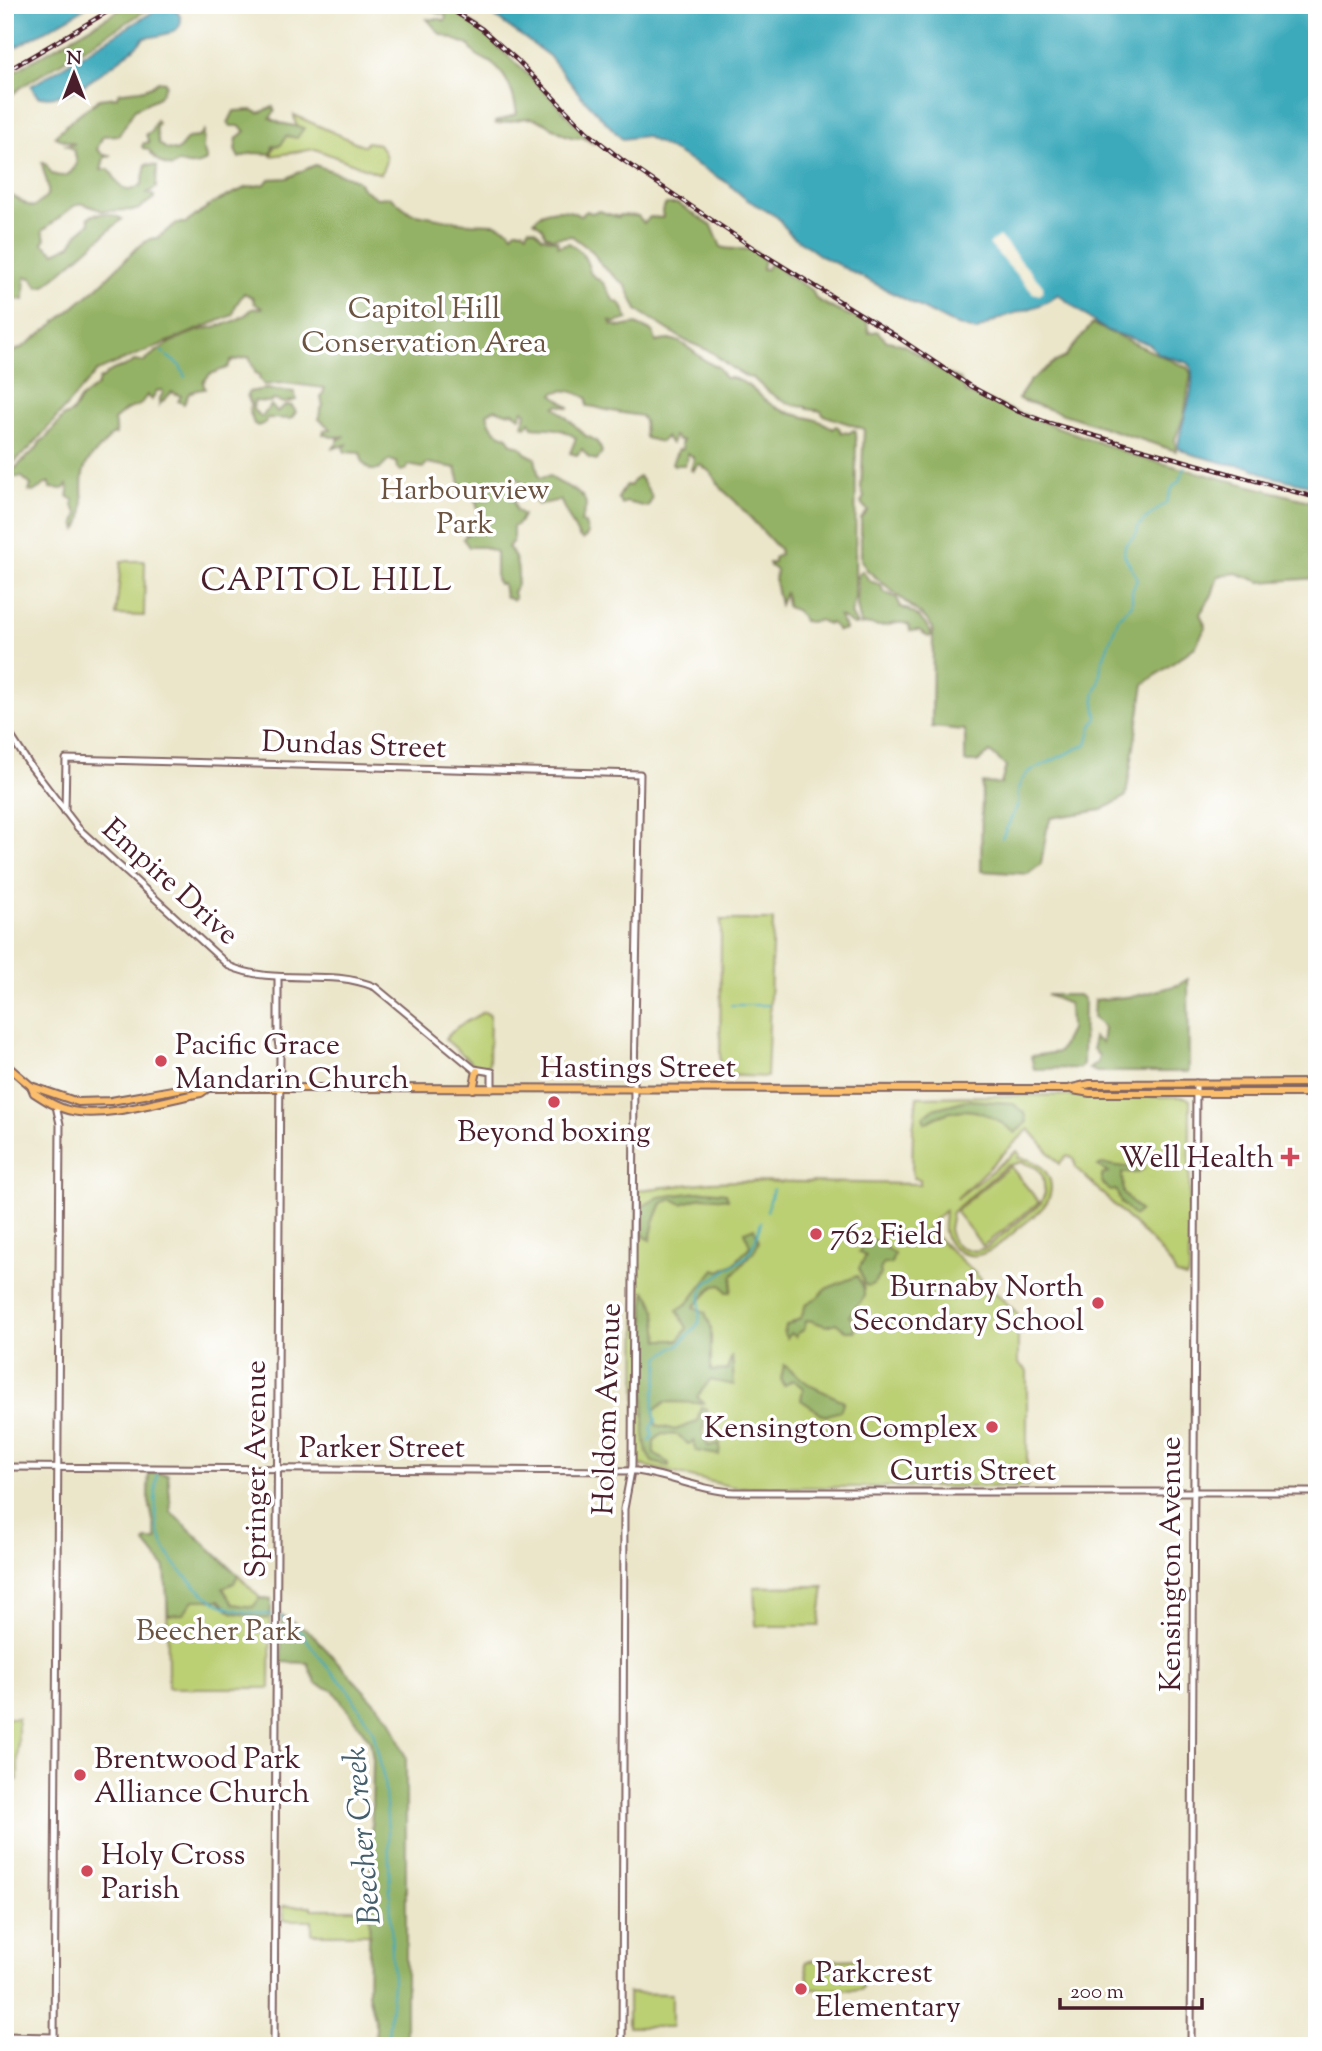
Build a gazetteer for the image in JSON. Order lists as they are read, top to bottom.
{
  "streets": {
    "main road": ["Hastings Street"],
    "street": [
      "Dundas Street",
      "Empire Drive",
      "Holdom Avenue",
      "Parker Street",
      "Springer Avenue",
      "Curtis Street",
      "Kensington Avenue"
    ]
  },
  "crossings": [
    ["Dundas Street", "Empire Drive"],
    ["Dundas Street", "Holdom Avenue"],
    ["Empire Drive", "Springer Avenue"],
    ["Hastings Street", "Holdom Avenue"],
    ["Hastings Street", "Springer Avenue"],
    ["Hastings Street", "Kensington Avenue"],
    ["Holdom Avenue", "Parker Street"],
    ["Holdom Avenue", "Curtis Street"],
    ["Parker Street", "Springer Avenue"],
    ["Parker Street", "Curtis Street"],
    ["Curtis Street", "Kensington Avenue"]
  ],
  "districts": ["CAPITOL HILL"],
  "water": ["Beecher Creek"],
  "parks": ["Capitol Hill Conservation Area", "Harbourview Park", "Beecher Park"],
  "places": {
    "other": [
      "Pacific Grace Mandarin Church",
      "Beyond boxing",
      "762 Field",
      "Burnaby North Secondary School",
      "Kensington Complex",
      "Brentwood Park Alliance Church",
      "Holy Cross Parish",
      "Parkcrest Elementary"
    ],
    "health": ["Well Health"]
  },
  "scale_bar": "200 m",
  "north": "top"
}
